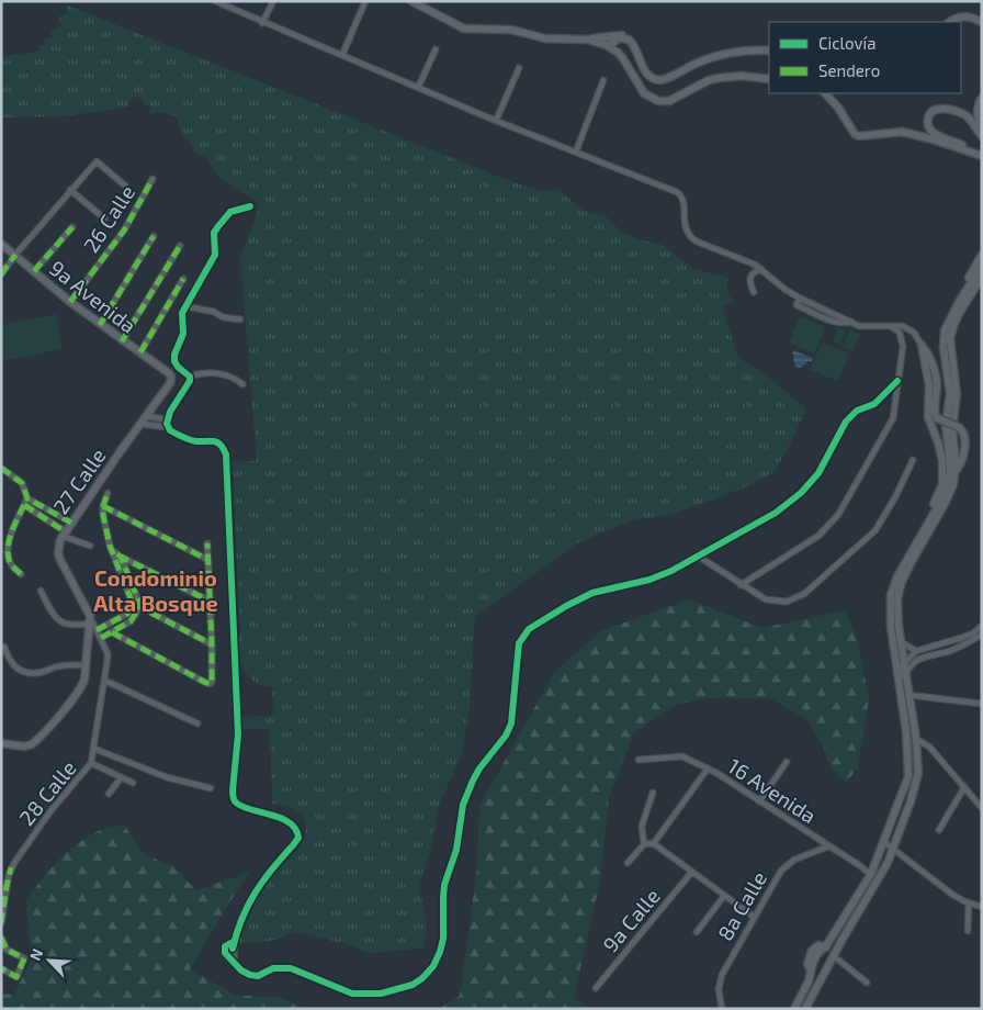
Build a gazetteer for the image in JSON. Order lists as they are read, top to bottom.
{
  "streets": {
    "main road": ["9a Avenida", "27 Calle"],
    "street": [
      "26 Calle",
      "16 Avenida",
      "28 Calle",
      "8a Calle",
      "9a Calle"
    ]
  },
  "crossings": [
    ["26 Calle", "9a Avenida"],
    ["9a Avenida", "27 Calle"],
    ["27 Calle", "28 Calle"],
    ["16 Avenida", "8a Calle"]
  ],
  "districts": ["Condominio Alta Bosque"],
  "legend": ["Ciclovía", "Sendero"],
  "north": "top left"
}
